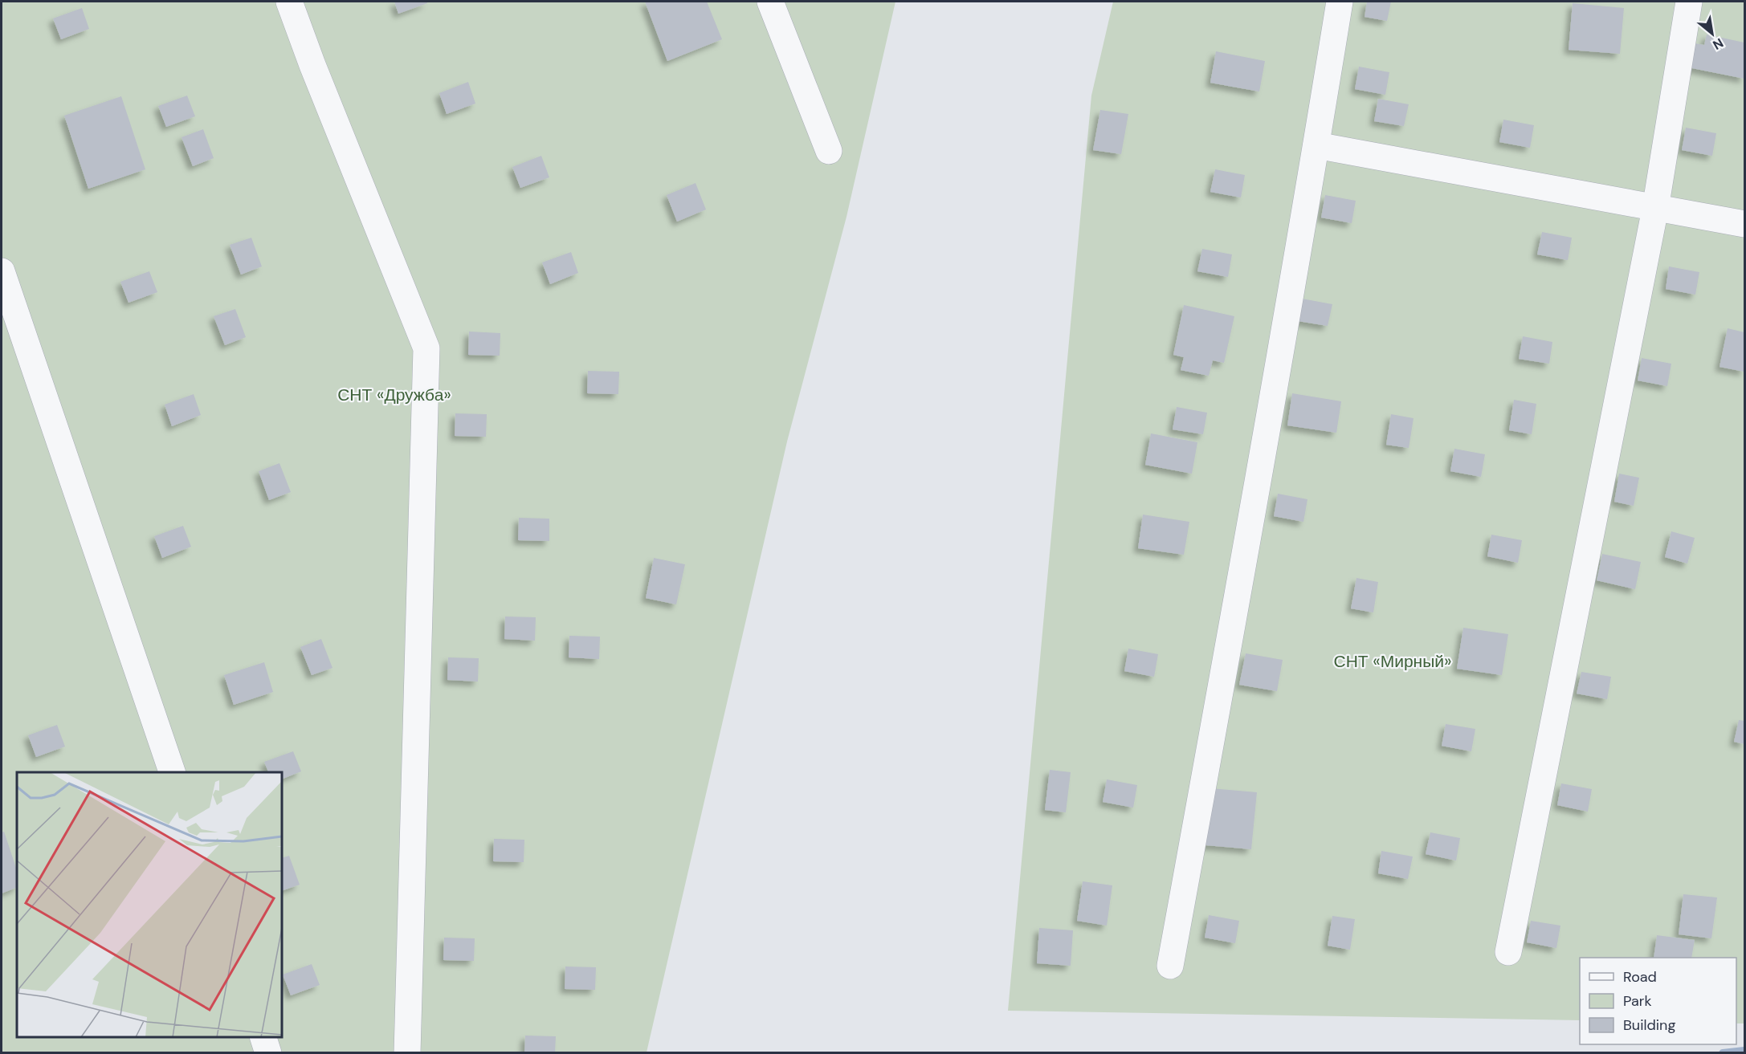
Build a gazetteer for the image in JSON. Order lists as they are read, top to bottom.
{
  "parks": ["СНТ «Дружба»", "СНТ «Мирный»"],
  "legend": ["Road", "Park", "Building"],
  "north": "bottom right"
}
